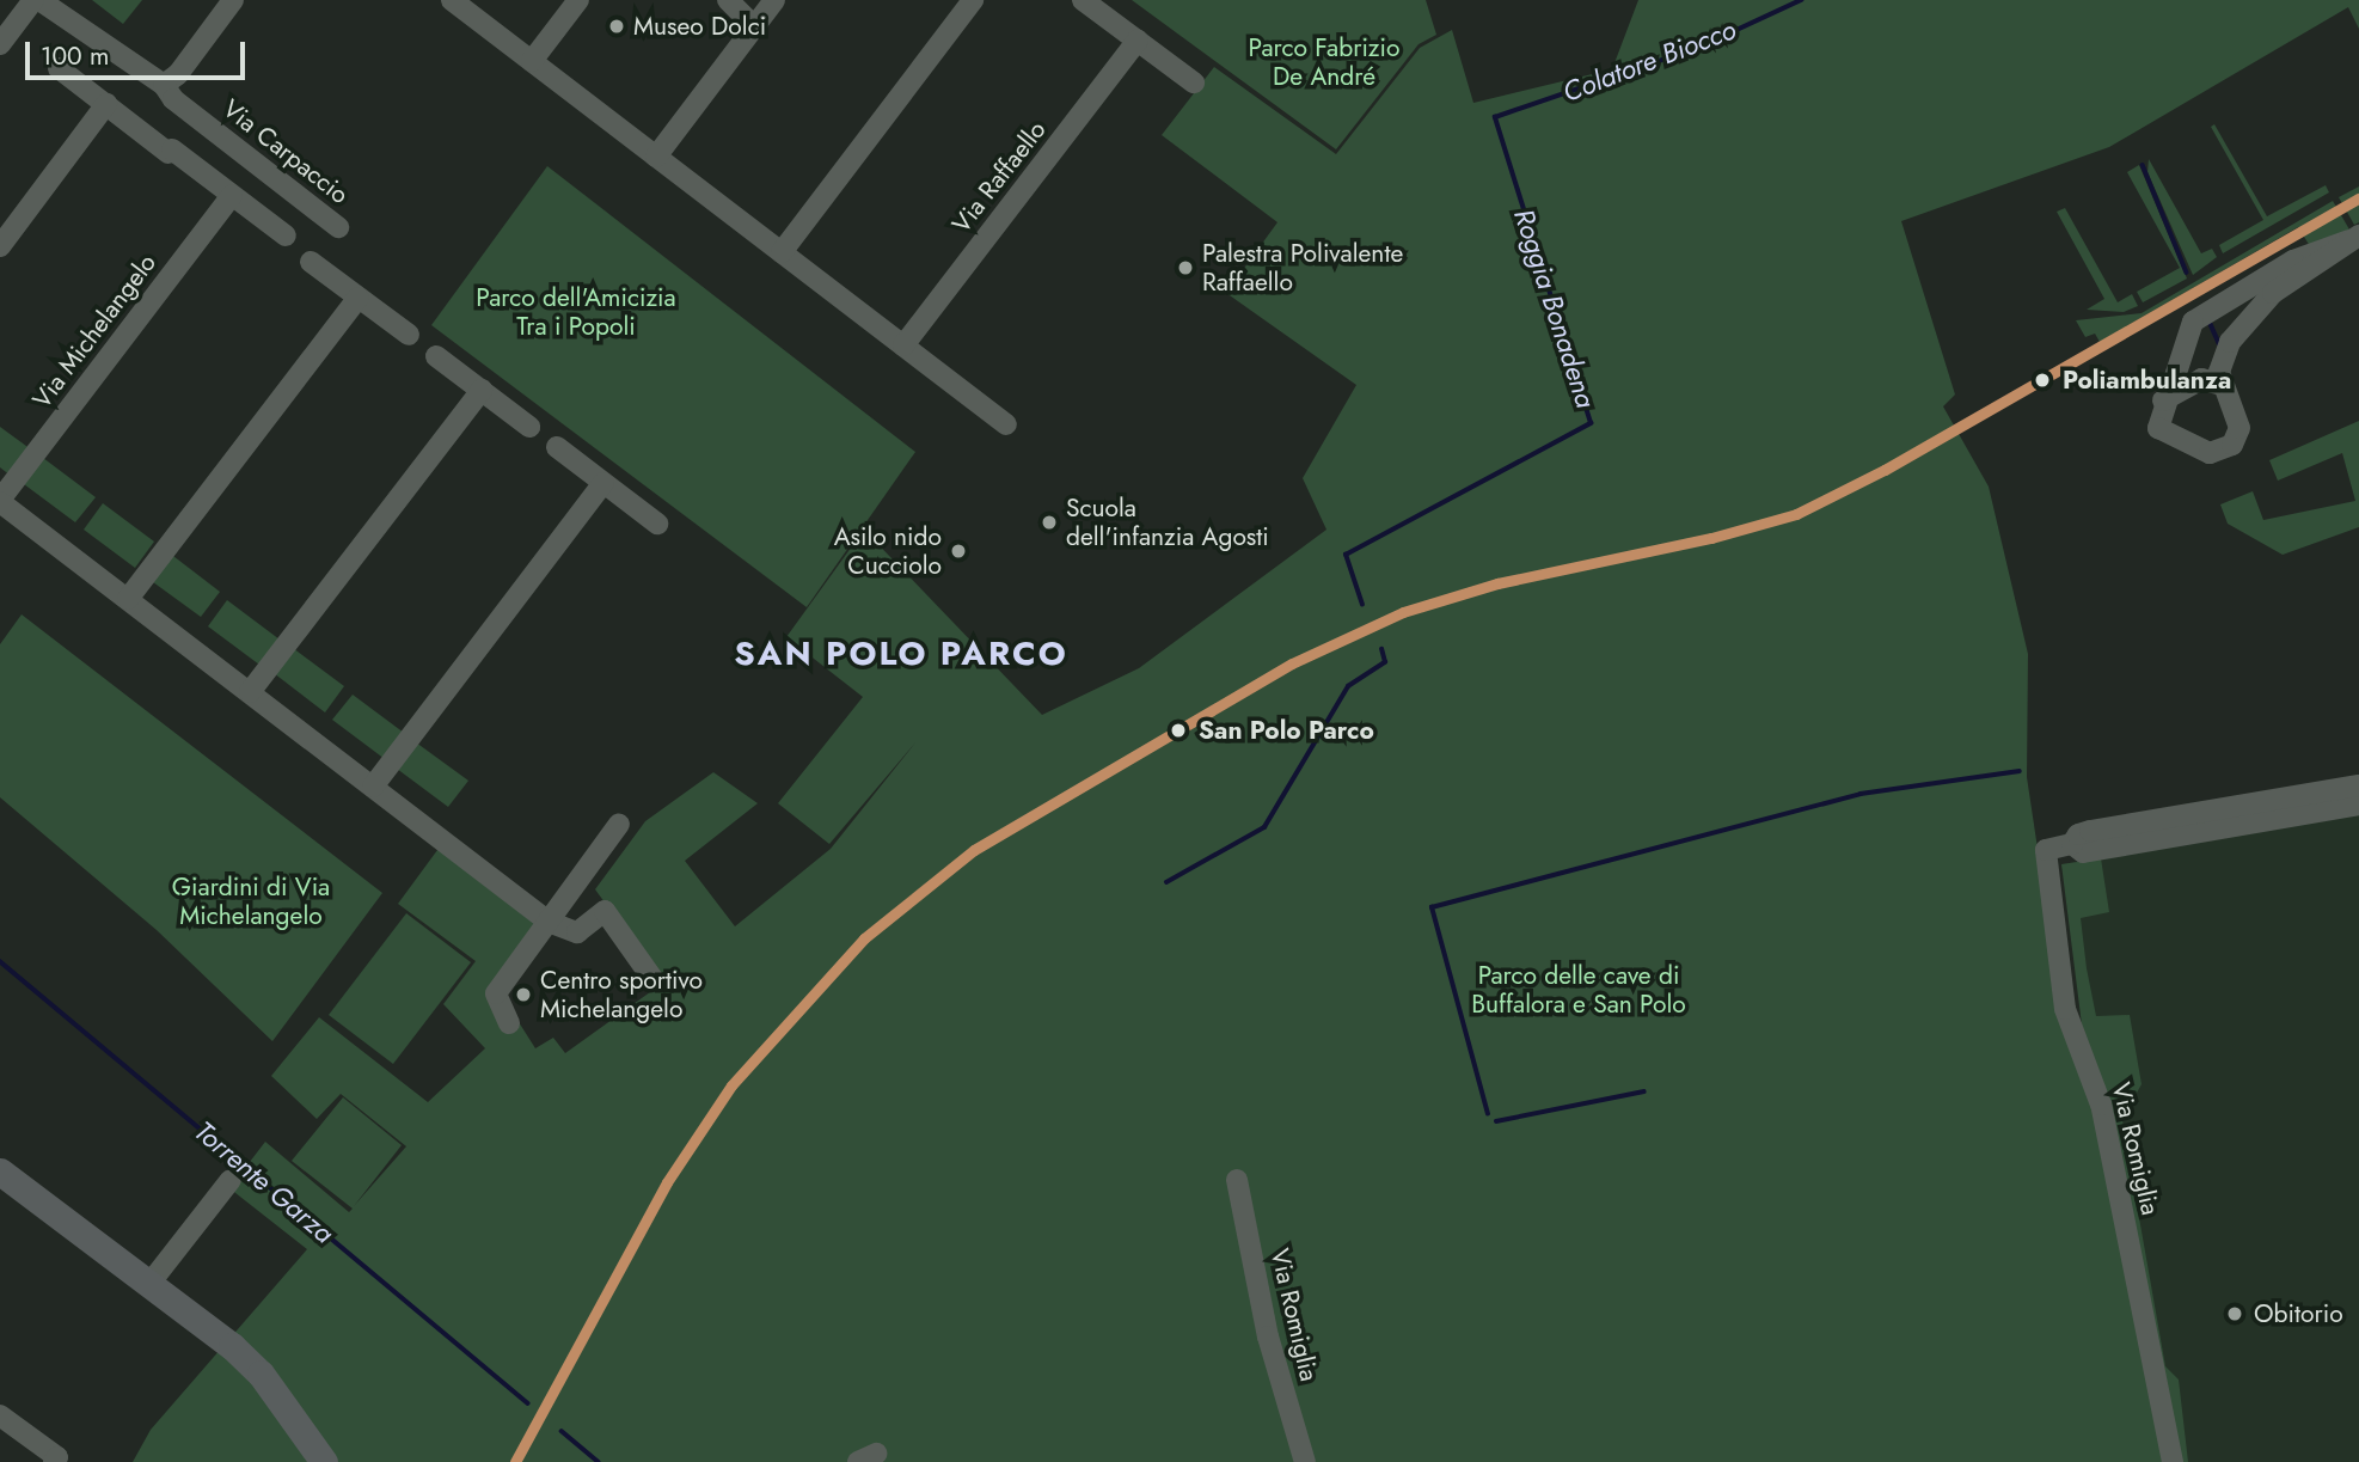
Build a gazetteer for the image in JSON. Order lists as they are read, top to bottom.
{
  "streets": {
    "street": [
      "Via Carpaccio",
      "Via Raffaello",
      "Via Michelangelo",
      "Via Romiglia"
    ]
  },
  "districts": ["SAN POLO PARCO"],
  "water": ["Colatore Biocco", "Roggia Bonadena", "Torrente Garza"],
  "parks": [
    "Parco Fabrizio De André",
    "Parco dell'Amicizia Tra i Popoli",
    "Giardini di Via Michelangelo",
    "Parco delle cave di Buffalora e San Polo"
  ],
  "places": [
    "Museo Dolci",
    "Palestra Polivalente Raffaello",
    "Poliambulanza",
    "Scuola dell'infanzia Agosti",
    "Asilo nido Cucciolo",
    "San Polo Parco",
    "Centro sportivo Michelangelo",
    "Obitorio"
  ],
  "scale_bar": "100 m"
}
